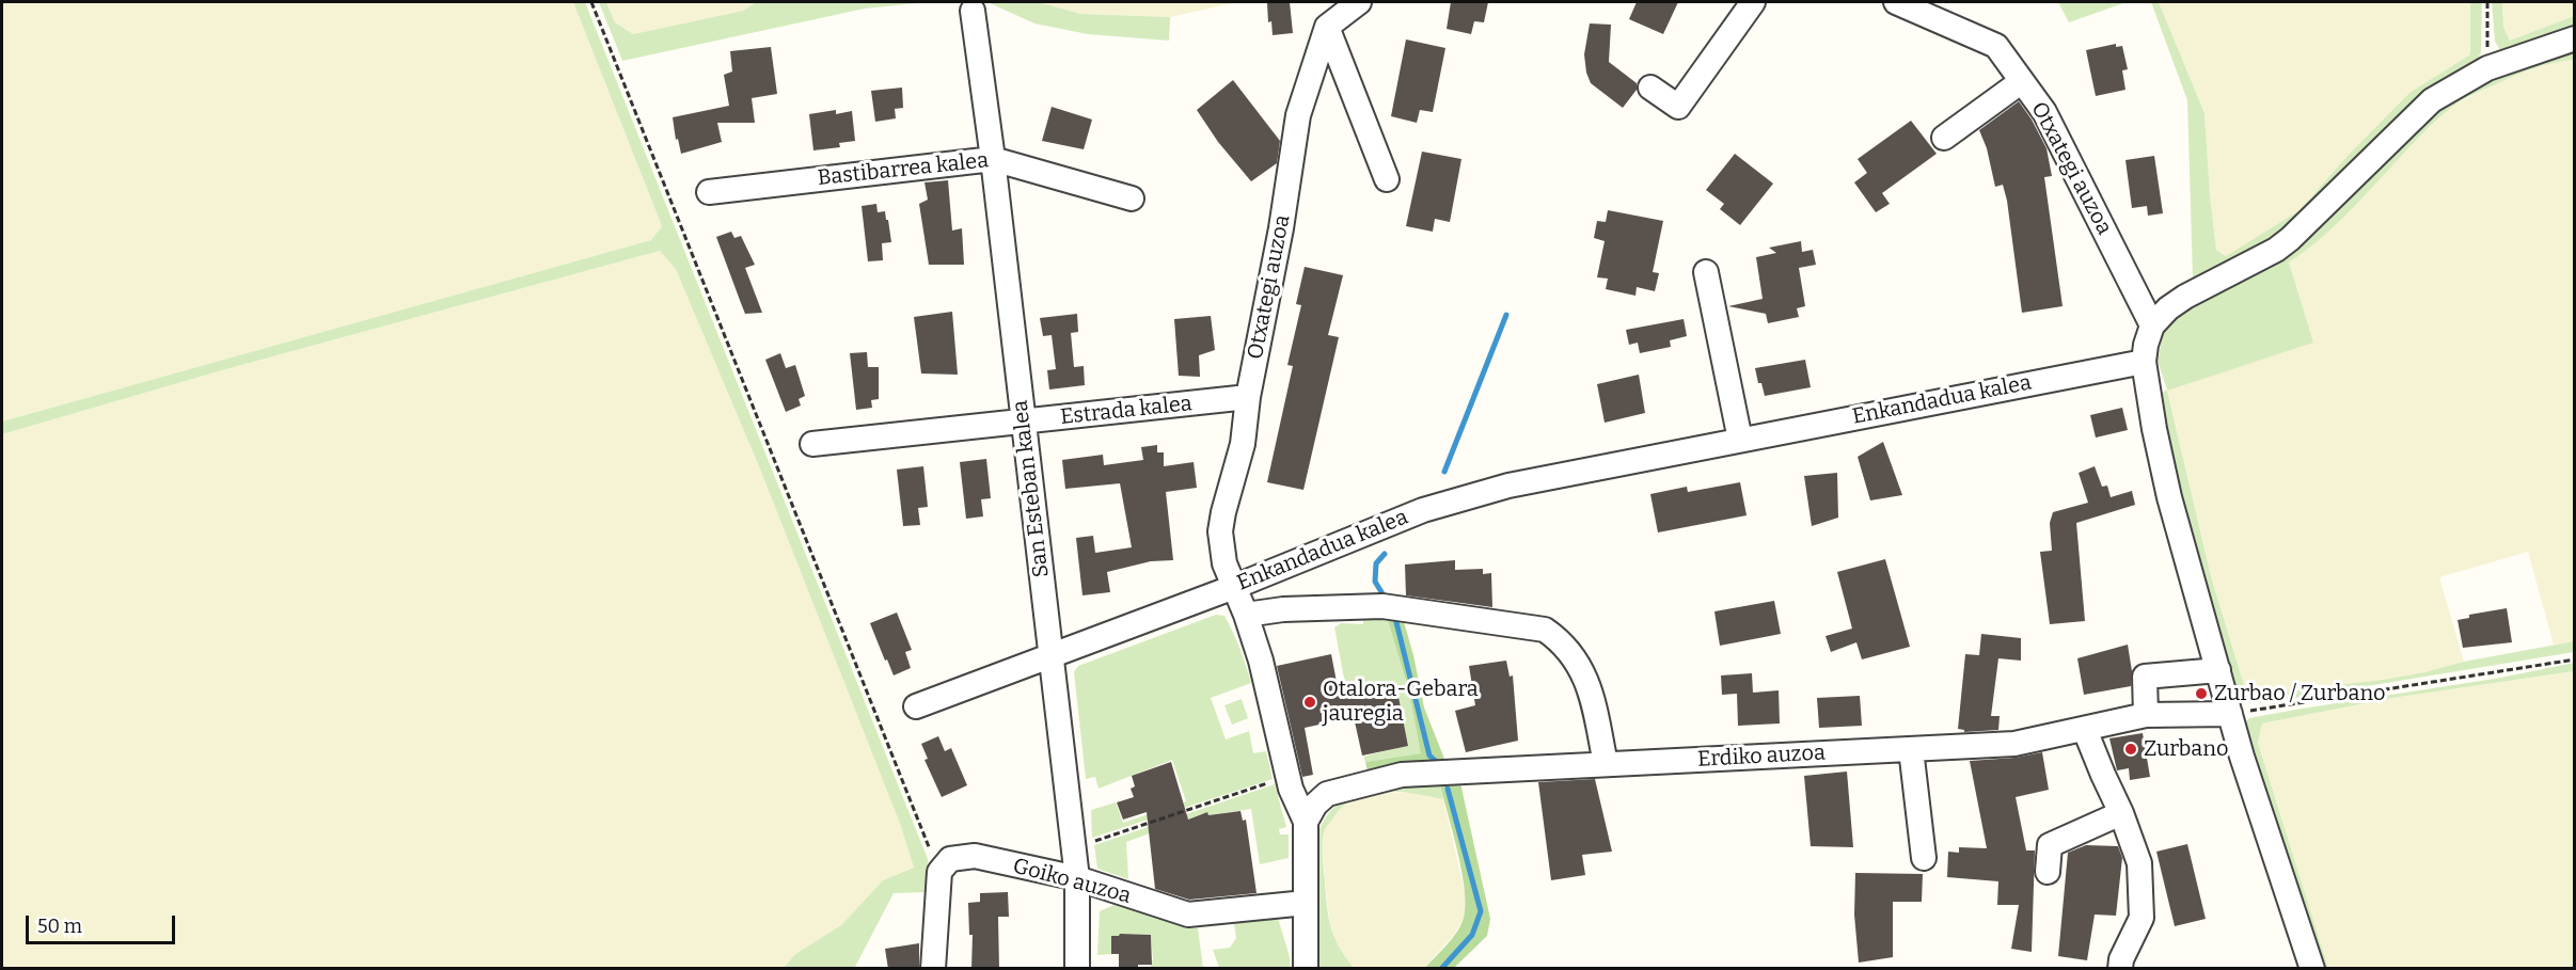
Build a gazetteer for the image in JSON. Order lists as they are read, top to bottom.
{
  "streets": {
    "street": [
      "Otxategi auzoa",
      "Bastibarrea kalea",
      "Enkandadua kalea",
      "Estrada kalea",
      "San Esteban kalea",
      "Erdiko auzoa",
      "Goiko auzoa"
    ]
  },
  "crossings": [
    ["Otxategi auzoa", "Enkandadua kalea"],
    ["Otxategi auzoa", "Estrada kalea"],
    ["Bastibarrea kalea", "San Esteban kalea"],
    ["Enkandadua kalea", "San Esteban kalea"],
    ["Estrada kalea", "San Esteban kalea"],
    ["San Esteban kalea", "Goiko auzoa"]
  ],
  "places": ["Zurbao / Zurbano", "Otalora-Gebara jauregia", "Zurbano"],
  "scale_bar": "50 m"
}
